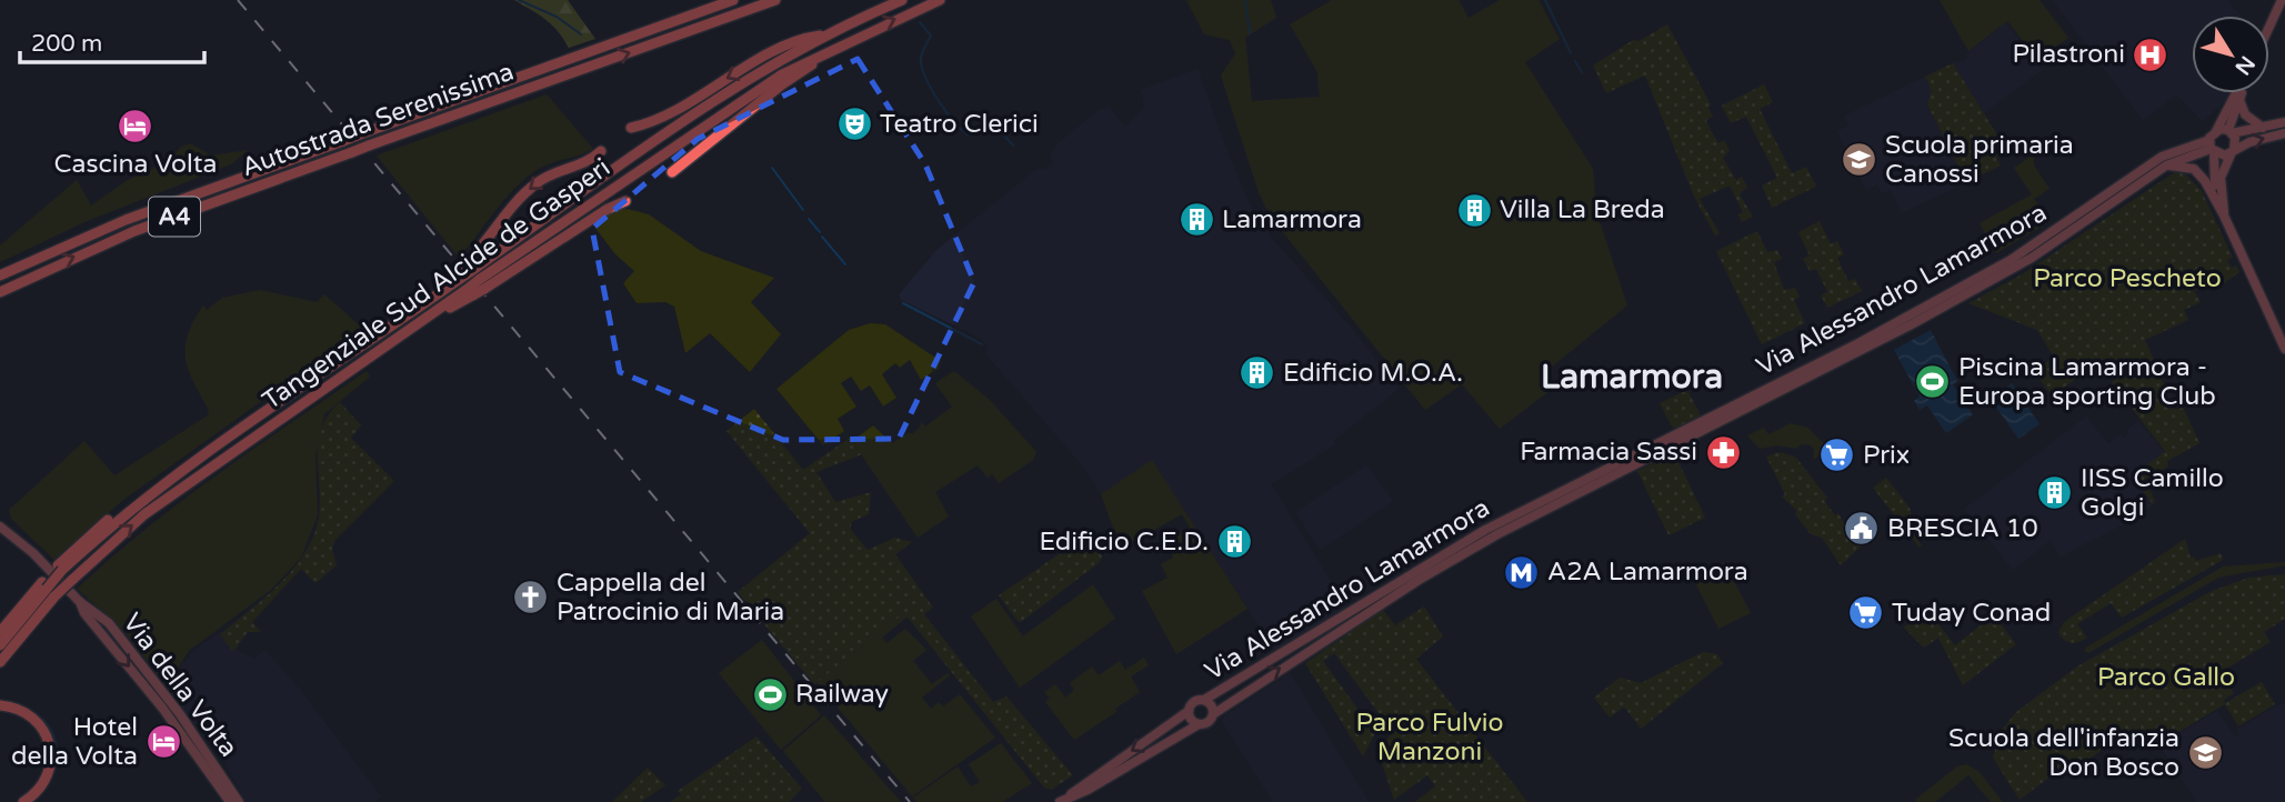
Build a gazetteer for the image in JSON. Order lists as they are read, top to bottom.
{
  "streets": {
    "highway": ["Autostrada Serenissima", "A4", "Tangenziale Sud Alcide de Gasperi"],
    "main road": ["Via Alessandro Lamarmora", "Via della Volta"]
  },
  "districts": ["Lamarmora"],
  "parks": ["Parco Pescheto", "Parco Gallo", "Parco Fulvio Manzoni"],
  "places": {
    "hospital": ["Pilastroni"],
    "theatre": ["Teatro Clerici"],
    "hotel": ["Cascina Volta", "Hotel della Volta"],
    "school or university": ["Scuola primaria Canossi", "Scuola dell'infanzia Don Bosco"],
    "building": [
      "Villa La Breda",
      "Lamarmora",
      "Edificio M.O.A.",
      "IISS Camillo Golgi",
      "Edificio C.E.D."
    ],
    "sports": ["Piscina Lamarmora - Europa sporting Club", "Railway"],
    "pharmacy": ["Farmacia Sassi"],
    "supermarket": ["Prix", "Tuday Conad"],
    "public building": ["BRESCIA 10"],
    "metro station": ["A2A Lamarmora"],
    "church": ["Cappella del Patrocinio di Maria"]
  },
  "scale_bar": "200 m",
  "north": "bottom right"
}
